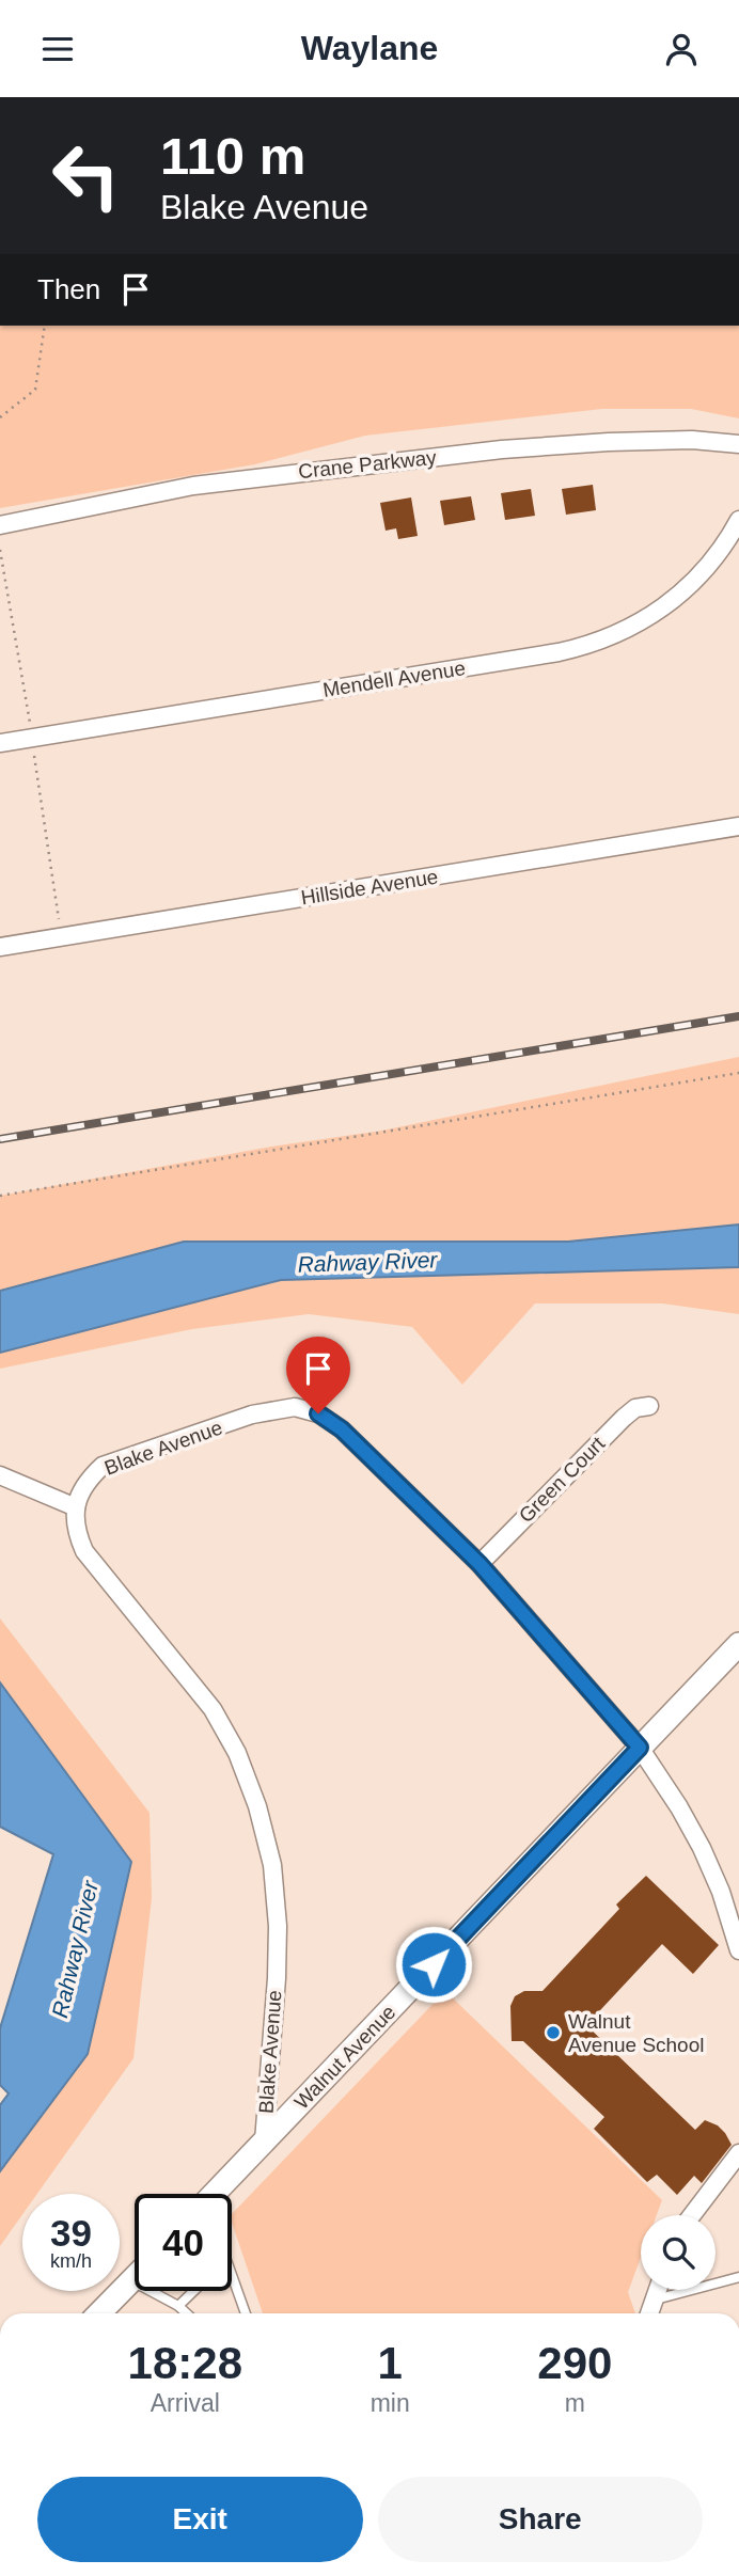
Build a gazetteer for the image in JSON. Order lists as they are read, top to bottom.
{
  "streets": {
    "street": [
      "Crane Parkway",
      "Mendell Avenue",
      "Hillside Avenue",
      "Blake Avenue",
      "Green Court",
      "Walnut Avenue"
    ]
  },
  "crossings": [
    ["Blake Avenue", "Green Court"],
    ["Blake Avenue", "Walnut Avenue"]
  ],
  "water": ["Rahway River"],
  "places": ["Walnut Avenue School"],
  "page": {
    "header": "Waylane",
    "turn": ["110 m", "Blake Avenue"],
    "then": "Then",
    "speed": "39 km/h",
    "limit": "40",
    "eta": [
      "18:28",
      "Arrival",
      "1",
      "min",
      "290",
      "m"
    ],
    "buttons": ["Exit", "Share"]
  }
}
